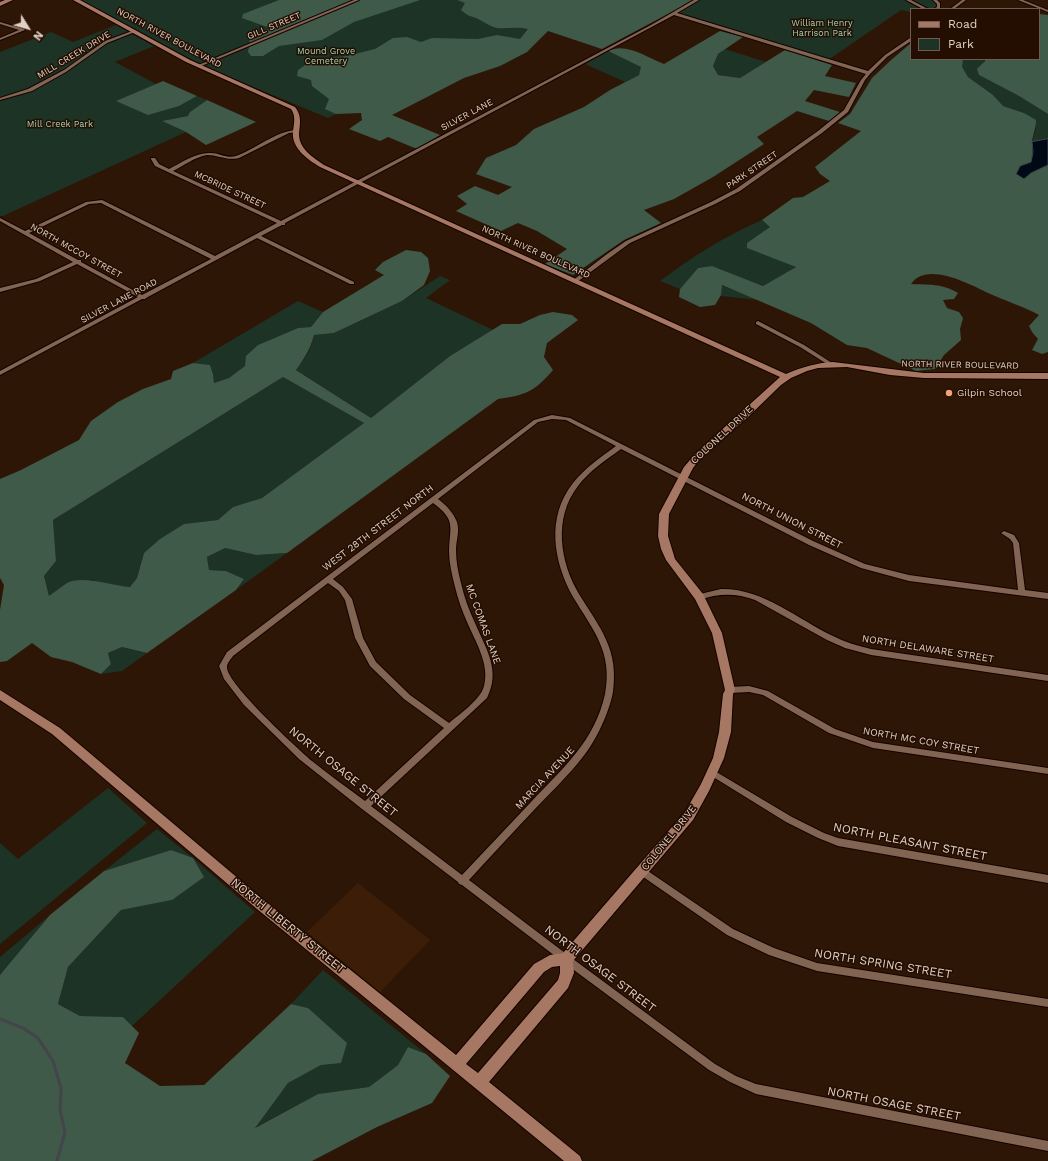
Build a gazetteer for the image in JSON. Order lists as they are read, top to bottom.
{
  "streets": {
    "main road": ["NORTH RIVER BOULEVARD", "COLONEL DRIVE", "NORTH LIBERTY STREET"],
    "street": [
      "GILL STREET",
      "MILL CREEK DRIVE",
      "SILVER LANE",
      "PARK STREET",
      "MCBRIDE STREET",
      "NORTH MCCOY STREET",
      "SILVER LANE ROAD",
      "NORTH UNION STREET",
      "WEST 28TH STREET NORTH",
      "MC COMAS LANE",
      "NORTH DELAWARE STREET",
      "NORTH MC COY STREET",
      "NORTH OSAGE STREET",
      "MARCIA AVENUE",
      "NORTH PLEASANT STREET",
      "NORTH SPRING STREET"
    ]
  },
  "crossings": [
    ["GILL STREET", "NORTH RIVER BOULEVARD"],
    ["NORTH RIVER BOULEVARD", "MILL CREEK DRIVE"],
    ["NORTH RIVER BOULEVARD", "SILVER LANE"],
    ["NORTH RIVER BOULEVARD", "PARK STREET"],
    ["NORTH RIVER BOULEVARD", "COLONEL DRIVE"],
    ["SILVER LANE", "MCBRIDE STREET"],
    ["SILVER LANE", "SILVER LANE ROAD"],
    ["NORTH MCCOY STREET", "SILVER LANE ROAD"],
    ["COLONEL DRIVE", "NORTH UNION STREET"],
    ["COLONEL DRIVE", "NORTH DELAWARE STREET"],
    ["COLONEL DRIVE", "NORTH MC COY STREET"],
    ["COLONEL DRIVE", "NORTH OSAGE STREET"],
    ["COLONEL DRIVE", "NORTH PLEASANT STREET"],
    ["COLONEL DRIVE", "NORTH SPRING STREET"],
    ["NORTH UNION STREET", "WEST 28TH STREET NORTH"],
    ["NORTH UNION STREET", "MARCIA AVENUE"],
    ["WEST 28TH STREET NORTH", "MC COMAS LANE"],
    ["WEST 28TH STREET NORTH", "NORTH OSAGE STREET"],
    ["MC COMAS LANE", "NORTH OSAGE STREET"],
    ["NORTH OSAGE STREET", "MARCIA AVENUE"]
  ],
  "parks": ["William Henry Harrison Park", "Mound Grove Cemetery", "Mill Creek Park"],
  "places": ["Gilpin School"],
  "legend": ["Road", "Park"],
  "north": "bottom right"
}
